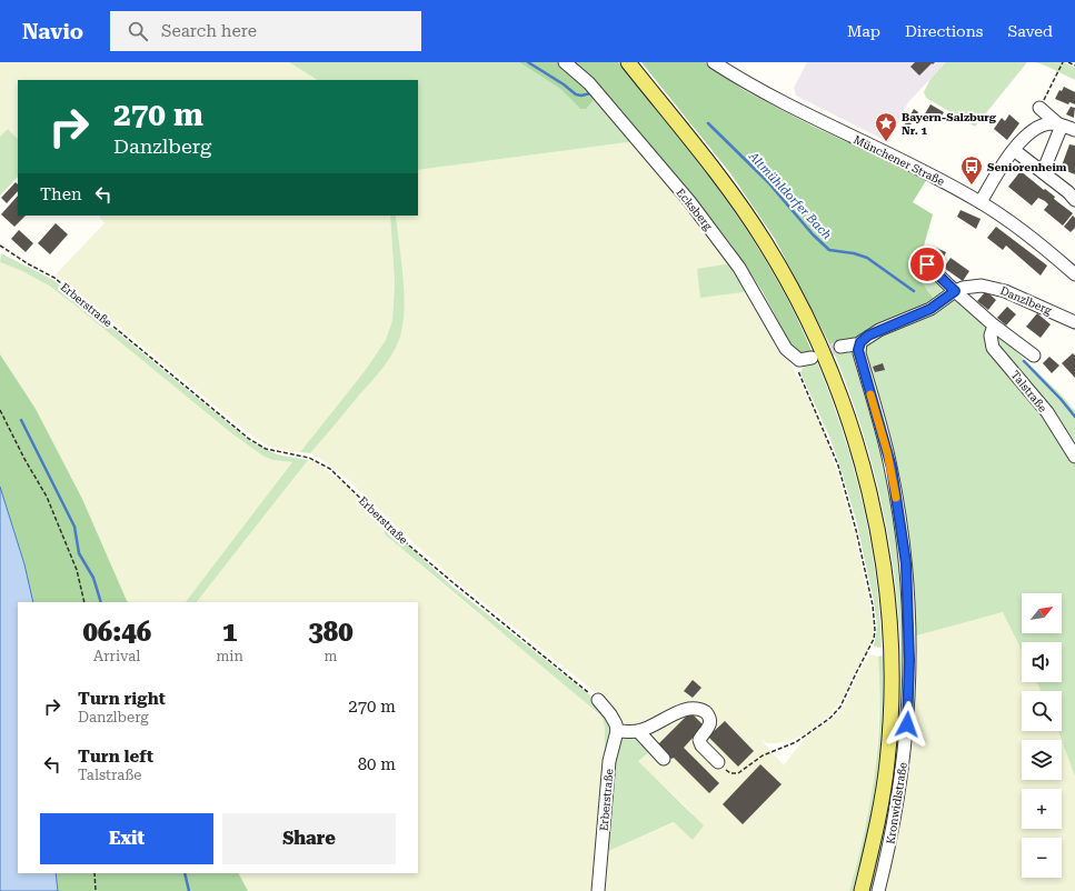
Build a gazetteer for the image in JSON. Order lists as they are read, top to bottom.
{
  "streets": {
    "street": [
      "Münchener Straße",
      "Ecksberg",
      "Danzlberg",
      "Erberstraße",
      "Talstraße",
      "Kronwidlstraße"
    ]
  },
  "crossings": [
    ["Danzlberg", "Kronwidlstraße"]
  ],
  "water": ["Altmühldorfer Bach"],
  "places": {
    "place": ["Bayern-Salzburg Nr. 1"],
    "bus stop": ["Seniorenheim"]
  },
  "north": "top right",
  "page": {
    "header": "Navio",
    "search": "Search here",
    "nav": ["Map", "Directions", "Saved"],
    "turn": ["270 m", "Danzlberg"],
    "then": "Then",
    "map_buttons": ["+", "−"],
    "eta": [
      "06:46",
      "Arrival",
      "1",
      "min",
      "380",
      "m"
    ],
    "list": [
      {
        "name": "Turn right",
        "note": "Danzlberg",
        "value": "270 m"
      },
      {
        "name": "Turn left",
        "note": "Talstraße",
        "value": "80 m"
      }
    ],
    "buttons": ["Exit", "Share"]
  }
}
